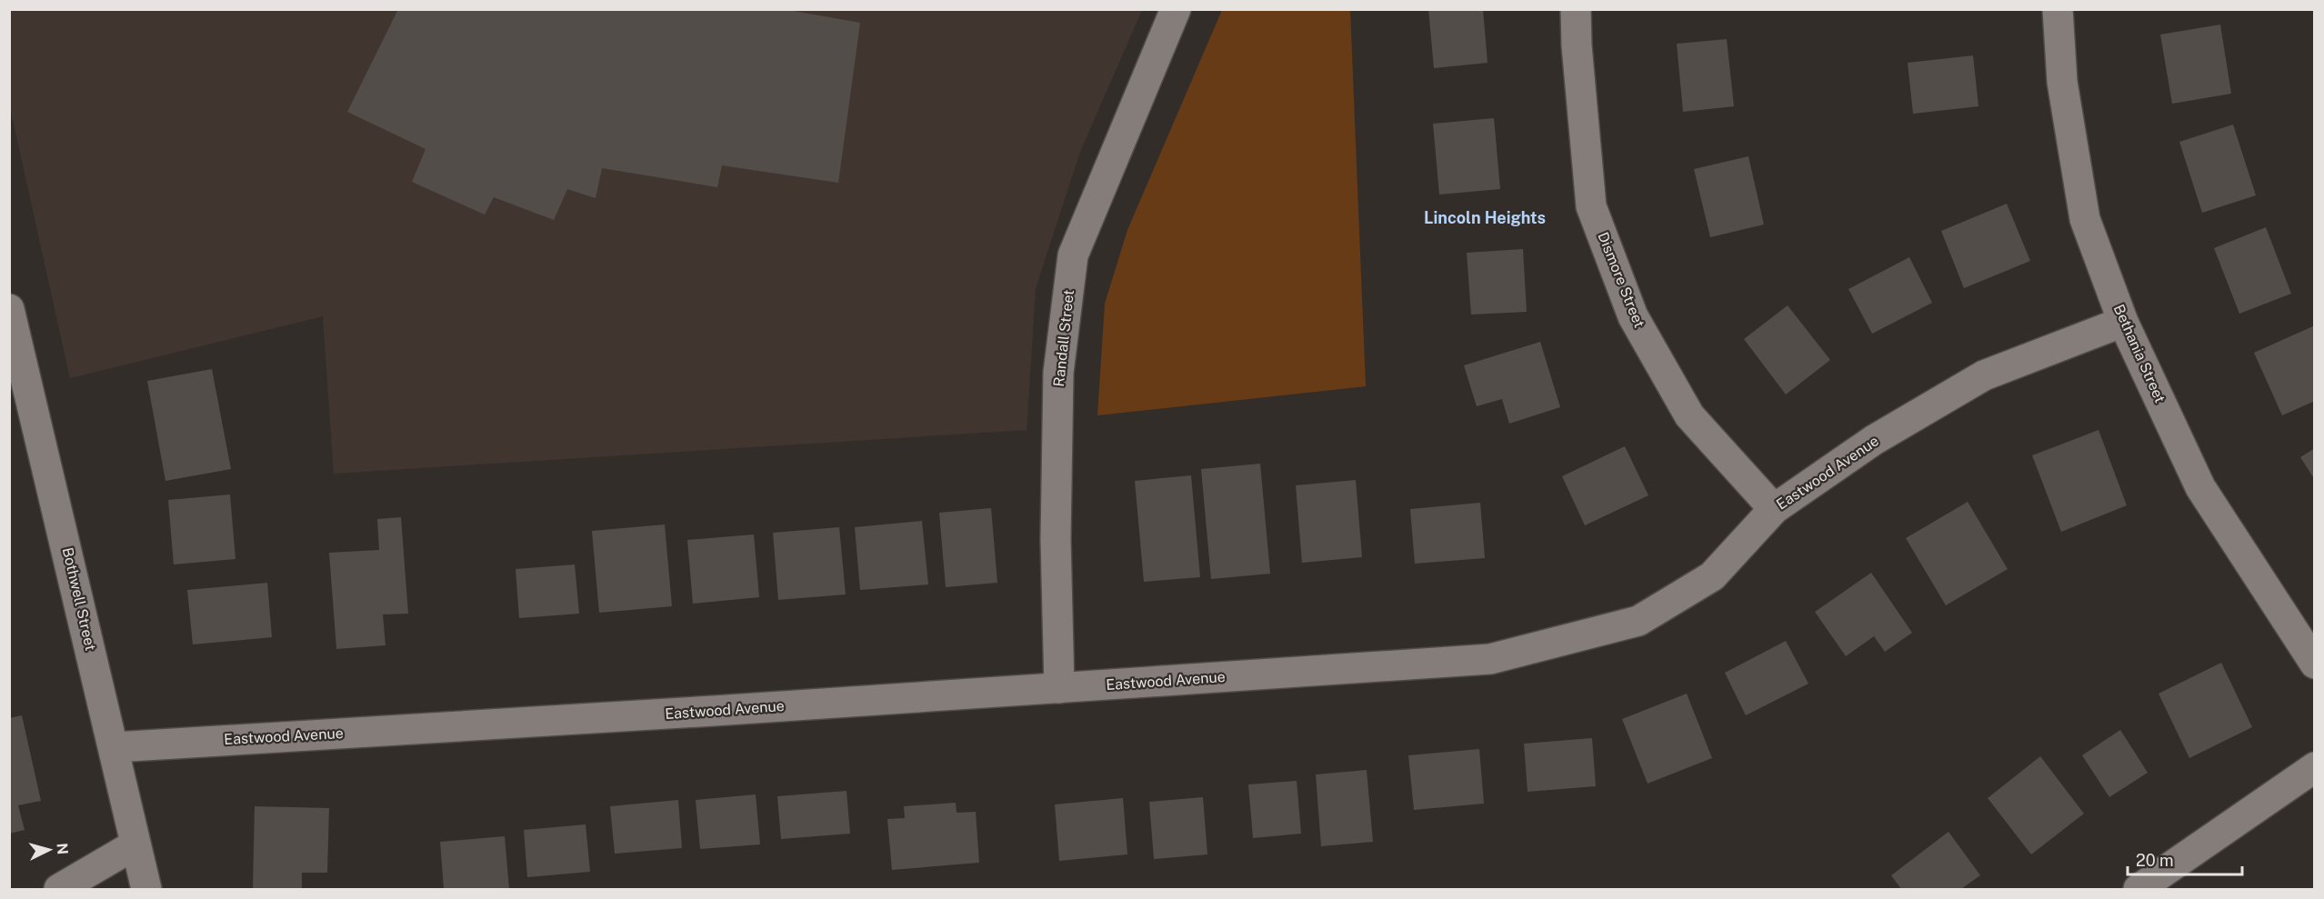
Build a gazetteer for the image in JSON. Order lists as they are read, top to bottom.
{
  "streets": {
    "street": [
      "Dismore Street",
      "Randall Street",
      "Bethania Street",
      "Eastwood Avenue",
      "Bothwell Street"
    ]
  },
  "crossings": [
    ["Dismore Street", "Eastwood Avenue"],
    ["Randall Street", "Eastwood Avenue"],
    ["Bethania Street", "Eastwood Avenue"],
    ["Eastwood Avenue", "Bothwell Street"]
  ],
  "districts": ["Lincoln Heights"],
  "scale_bar": "20 m",
  "north": "right"
}
